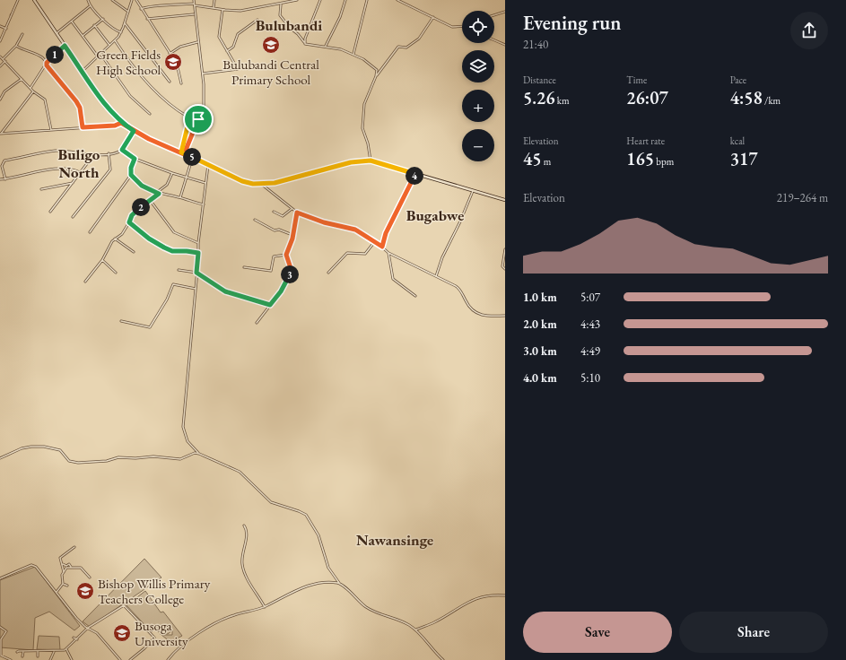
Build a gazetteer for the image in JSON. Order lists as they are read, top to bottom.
{
  "districts": [
    "Bulubandi",
    "Buligo North",
    "Bugabwe",
    "Nawansinge"
  ],
  "places": {
    "school or university": [
      "Bulubandi Central Primary School",
      "Green Fields High School",
      "Bishop Willis Primary Teachers College",
      "Busoga University"
    ]
  },
  "page": {
    "heading": ["Evening run", "21:40"],
    "map_buttons": ["+", "−"],
    "pins": [
      "1",
      "5",
      "4",
      "2",
      "3"
    ],
    "stats": [
      ["Distance", "5.26 km"],
      ["Time", "26:07"],
      ["Pace", "4:58 /km"],
      ["Elevation", "45 m"],
      ["Heart rate", "165 bpm"],
      ["kcal", "317"]
    ],
    "chart": ["Elevation", "219–264 m"],
    "list": [
      {
        "name": "1.0 km",
        "note": "5:07"
      },
      {
        "name": "2.0 km",
        "note": "4:43"
      },
      {
        "name": "3.0 km",
        "note": "4:49"
      },
      {
        "name": "4.0 km",
        "note": "5:10"
      }
    ],
    "buttons": ["Save", "Share"]
  }
}
